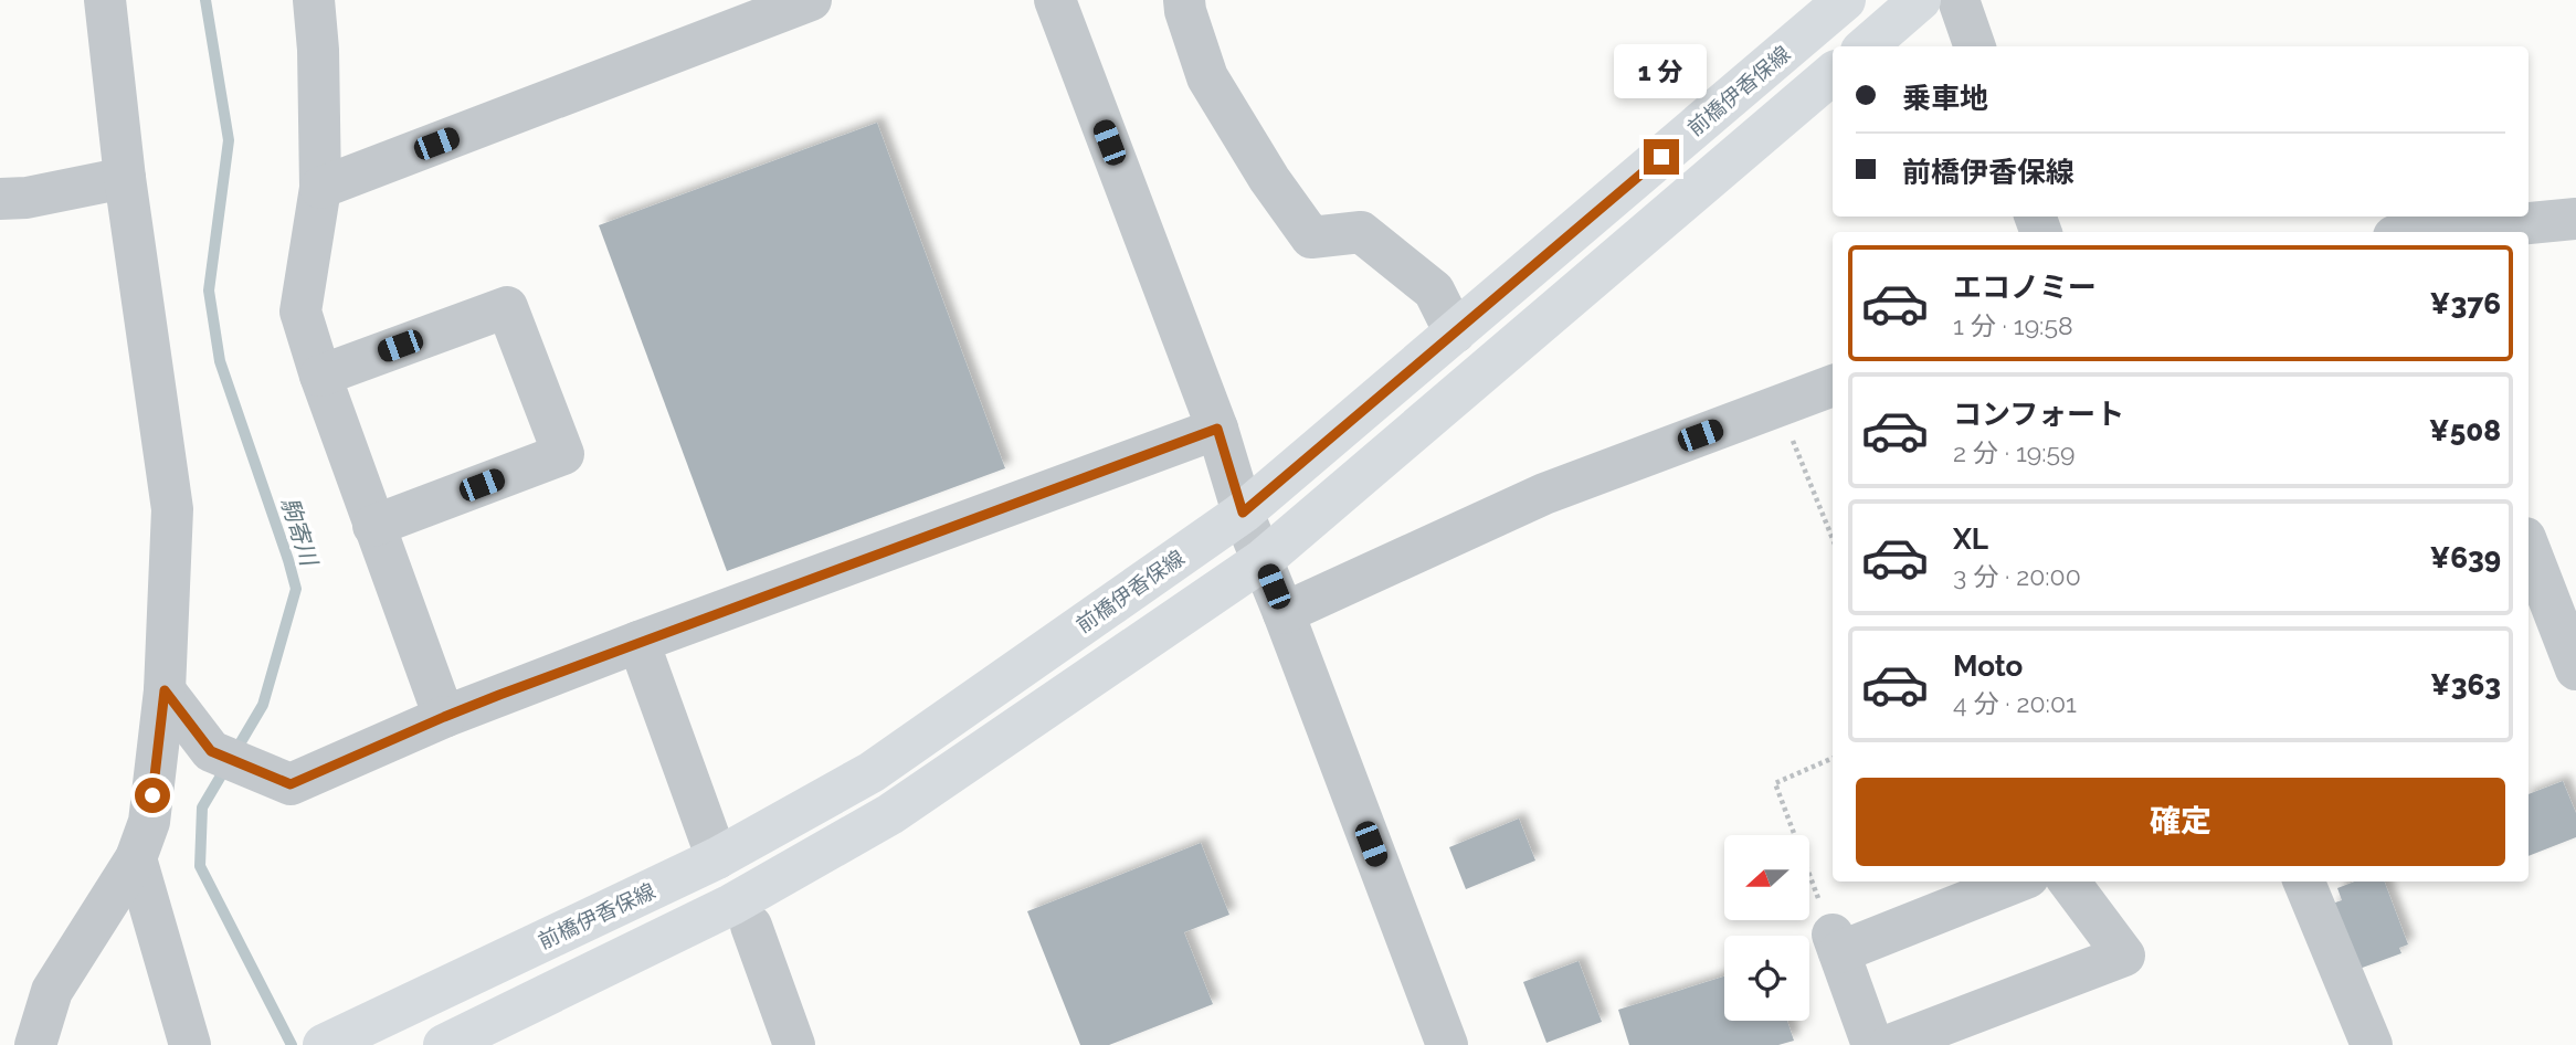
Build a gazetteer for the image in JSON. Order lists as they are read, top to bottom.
{
  "streets": {
    "main road": ["前橋伊香保線"]
  },
  "water": ["駒寄川"],
  "north": "left",
  "page": {
    "bubble": "1 分",
    "banner": ["乗車地", "前橋伊香保線"],
    "list": [
      {
        "name": "エコノミー",
        "note": "1 分 · 19:58",
        "value": "¥376"
      },
      {
        "name": "コンフォート",
        "note": "2 分 · 19:59",
        "value": "¥508"
      },
      {
        "name": "XL",
        "note": "3 分 · 20:00",
        "value": "¥639"
      },
      {
        "name": "Moto",
        "note": "4 分 · 20:01",
        "value": "¥363"
      }
    ],
    "buttons": "確定"
  }
}
